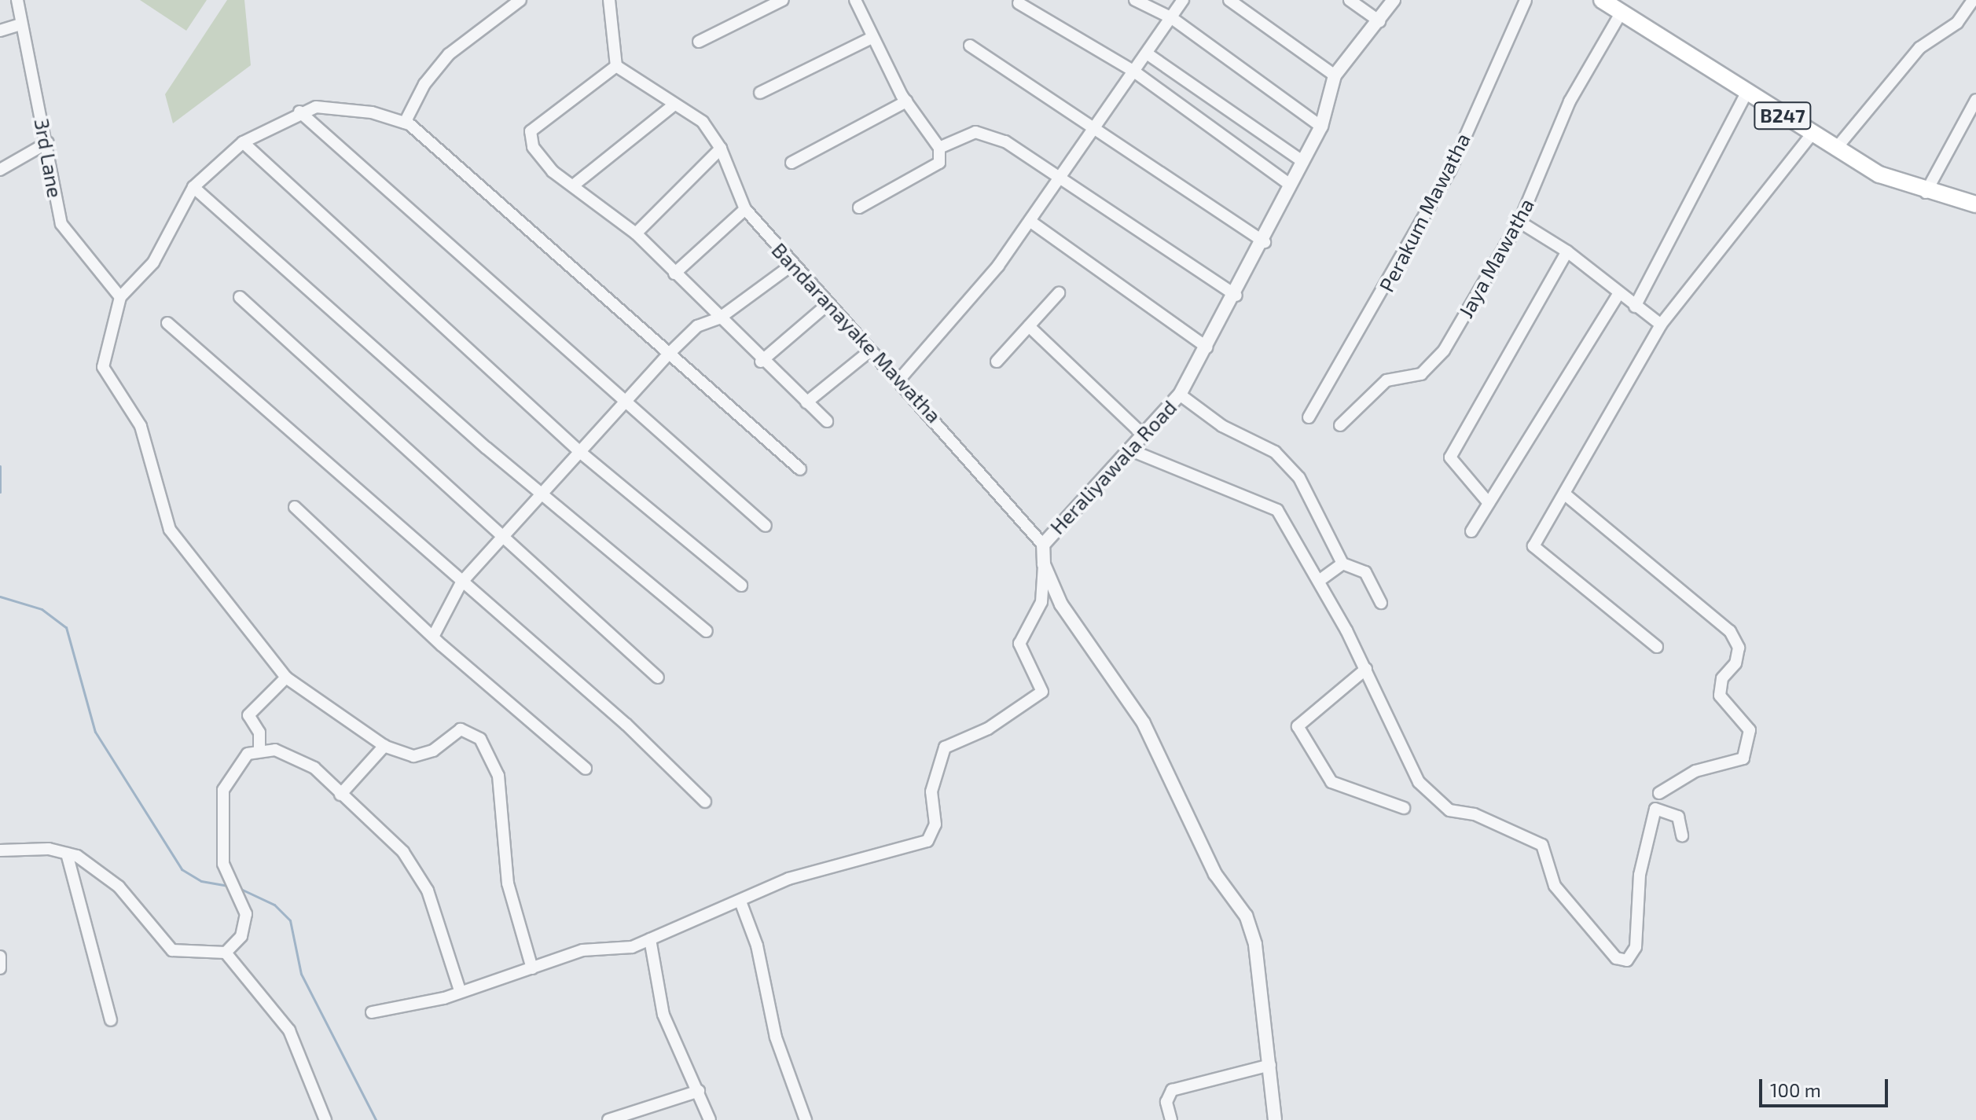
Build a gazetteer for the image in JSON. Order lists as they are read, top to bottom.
{
  "streets": {
    "main road": ["B247"],
    "street": [
      "3rd Lane",
      "Perakum Mawatha",
      "Jaya Mawatha",
      "Bandaranayake Mawatha",
      "Heraliyawala Road"
    ]
  },
  "crossings": [
    ["B247", "Jaya Mawatha"],
    ["Bandaranayake Mawatha", "Heraliyawala Road"]
  ],
  "scale_bar": "100 m"
}
